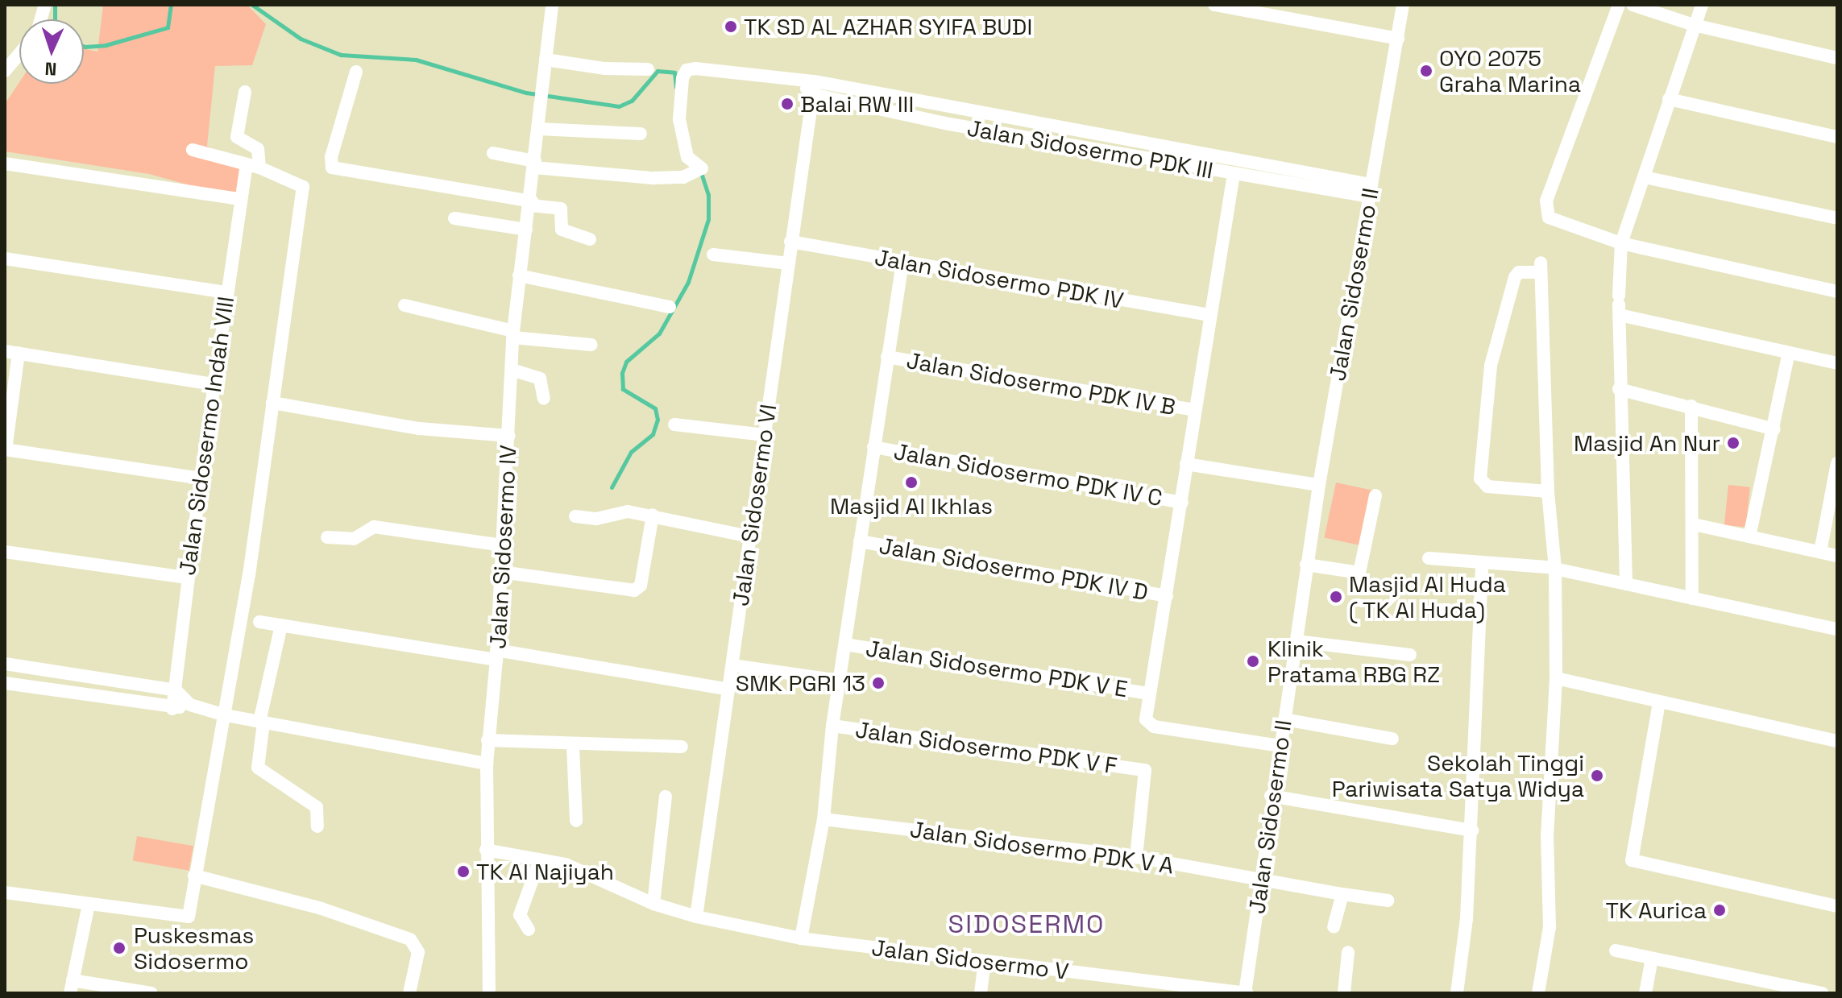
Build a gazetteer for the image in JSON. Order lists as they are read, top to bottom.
{
  "streets": {
    "street": [
      "Jalan Sidosermo PDK III",
      "Jalan Sidosermo PDK IV",
      "Jalan Sidosermo II",
      "Jalan Sidosermo PDK IV B",
      "Jalan Sidosermo Indah VIII",
      "Jalan Sidosermo PDK IV C",
      "Jalan Sidosermo VI",
      "Jalan Sidosermo IV",
      "Jalan Sidosermo PDK IV D",
      "Jalan Sidosermo PDK V E",
      "Jalan Sidosermo PDK V F",
      "Jalan Sidosermo PDK V A",
      "Jalan Sidosermo V"
    ]
  },
  "crossings": [
    ["Jalan Sidosermo PDK III", "Jalan Sidosermo II"],
    ["Jalan Sidosermo PDK III", "Jalan Sidosermo VI"],
    ["Jalan Sidosermo PDK IV", "Jalan Sidosermo VI"],
    ["Jalan Sidosermo II", "Jalan Sidosermo PDK V A"],
    ["Jalan Sidosermo II", "Jalan Sidosermo V"],
    ["Jalan Sidosermo VI", "Jalan Sidosermo V"],
    ["Jalan Sidosermo IV", "Jalan Sidosermo V"],
    ["Jalan Sidosermo PDK V F", "Jalan Sidosermo PDK V A"]
  ],
  "districts": ["SIDOSERMO"],
  "places": [
    "TK SD AL AZHAR SYIFA BUDI",
    "OYO 2075 Graha Marina",
    "Balai RW III",
    "Masjid An Nur",
    "Masjid Al Ikhlas",
    "Masjid Al Huda ( TK Al Huda)",
    "Klinik Pratama RBG RZ",
    "SMK PGRI 13",
    "Sekolah Tinggi Pariwisata Satya Widya",
    "TK Al Najiyah",
    "TK Aurica",
    "Puskesmas Sidosermo"
  ],
  "north": "bottom"
}
